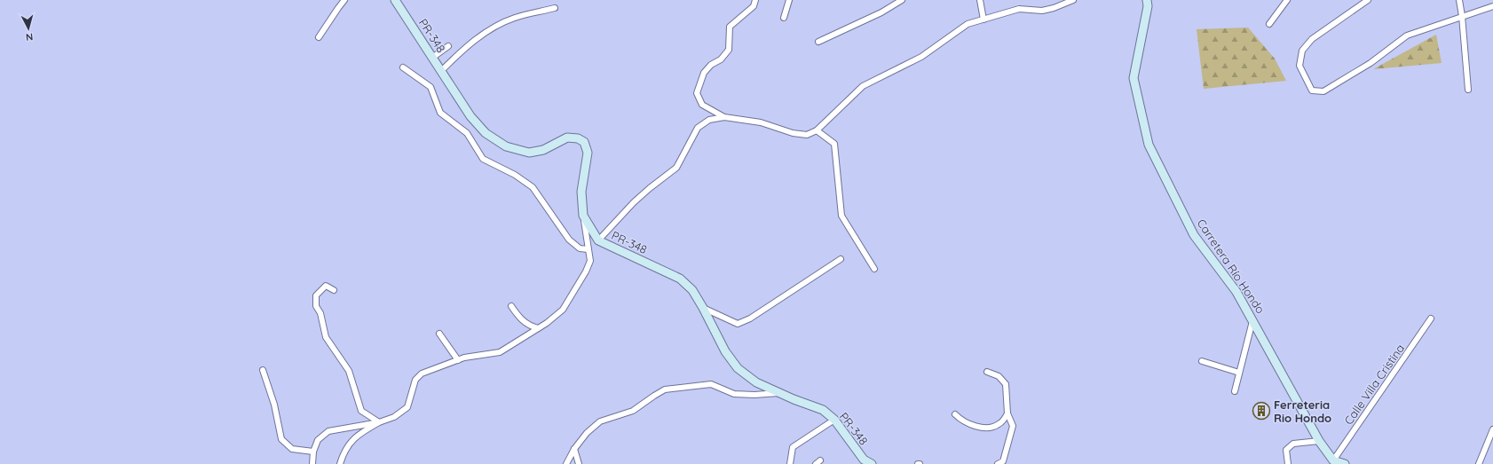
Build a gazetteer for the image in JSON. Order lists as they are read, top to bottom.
{
  "streets": {
    "street": ["PR-348", "Carretera Río Hondo", "Calle Villa Cristina"]
  },
  "crossings": [
    ["Carretera Río Hondo", "Calle Villa Cristina"]
  ],
  "places": {
    "building": ["Ferreteria Rio Hondo"]
  },
  "north": "bottom"
}
